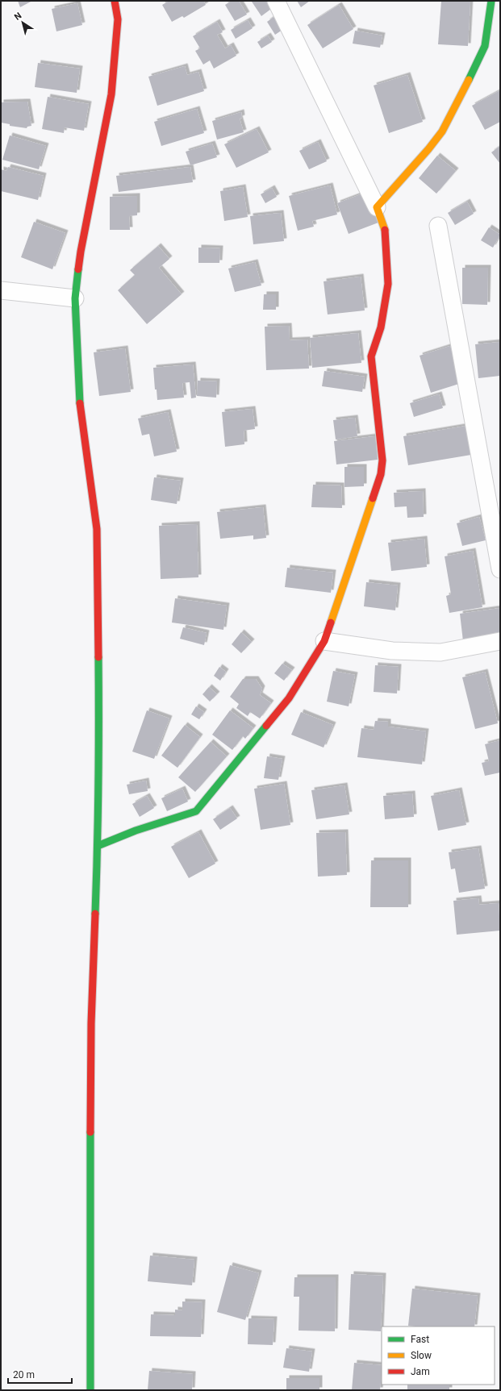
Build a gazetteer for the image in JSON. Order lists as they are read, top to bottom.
{
  "legend": ["Fast", "Slow", "Jam"],
  "scale_bar": "20 m",
  "north": "top left"
}
